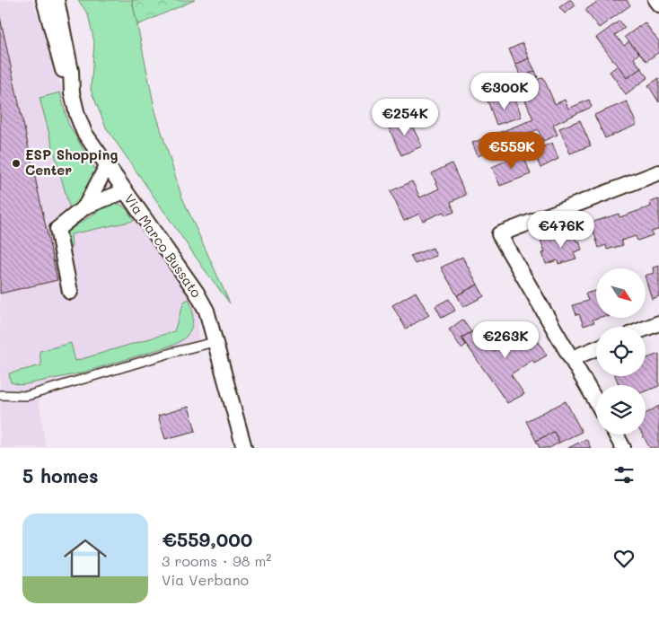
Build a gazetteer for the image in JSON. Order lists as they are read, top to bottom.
{
  "streets": {
    "street": ["Via Marco Bussato"]
  },
  "places": ["ESP Shopping Center"],
  "north": "bottom right",
  "page": {
    "price": [
      "€300K",
      "€254K",
      "€559K",
      "€476K",
      "€263K"
    ],
    "heading": "5 homes",
    "list": [
      {
        "name": "€559,000",
        "note": "3 rooms · 98 m² · Via Verbano"
      }
    ]
  }
}
